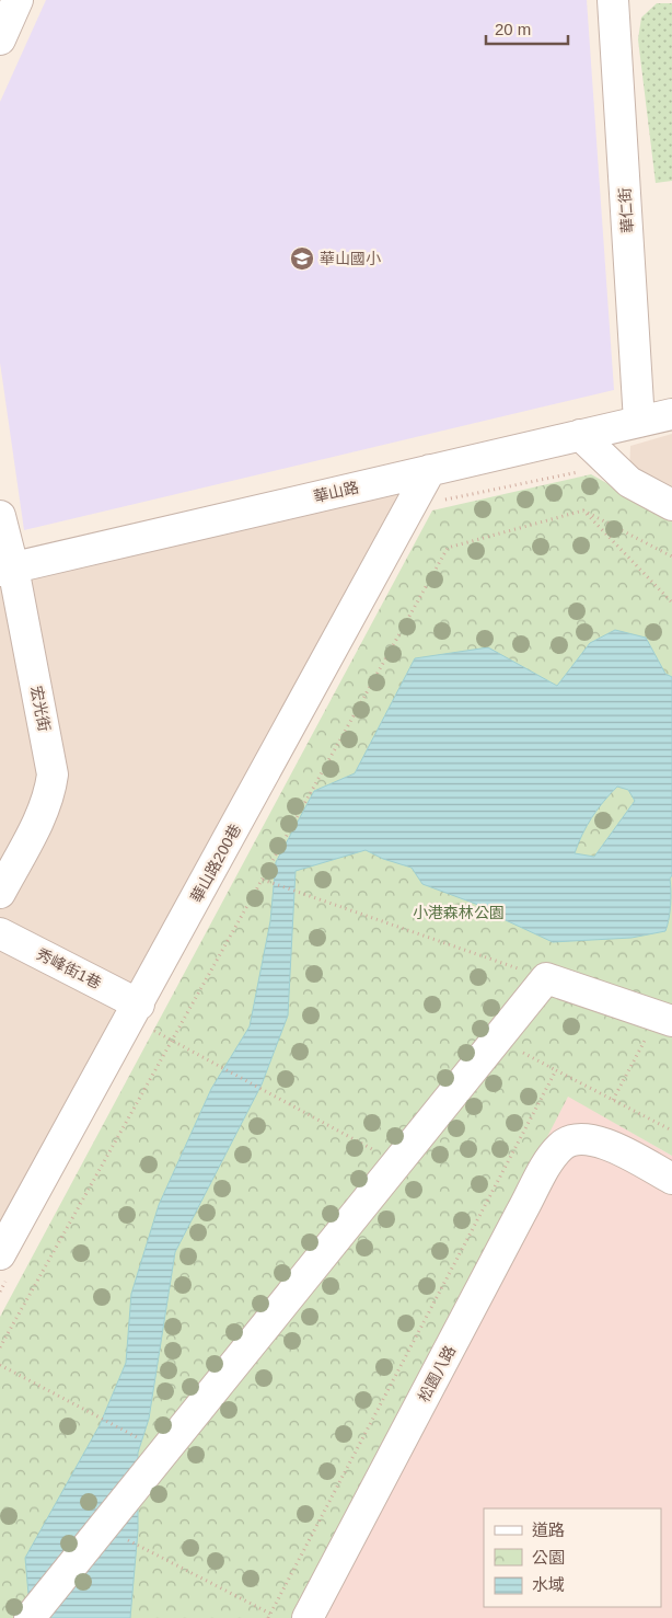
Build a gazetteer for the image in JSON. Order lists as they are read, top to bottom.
{
  "streets": {
    "street": [
      "華仁街",
      "華山路",
      "宏光街",
      "華山路200巷",
      "秀峰街1巷",
      "松園八路"
    ]
  },
  "crossings": [
    ["華仁街", "華山路"],
    ["華山路", "宏光街"],
    ["華山路", "華山路200巷"],
    ["華山路200巷", "秀峰街1巷"]
  ],
  "parks": ["小港森林公園"],
  "places": {
    "school or university": ["華山國小"]
  },
  "legend": ["道路", "公園", "水域"],
  "scale_bar": "20 m"
}
